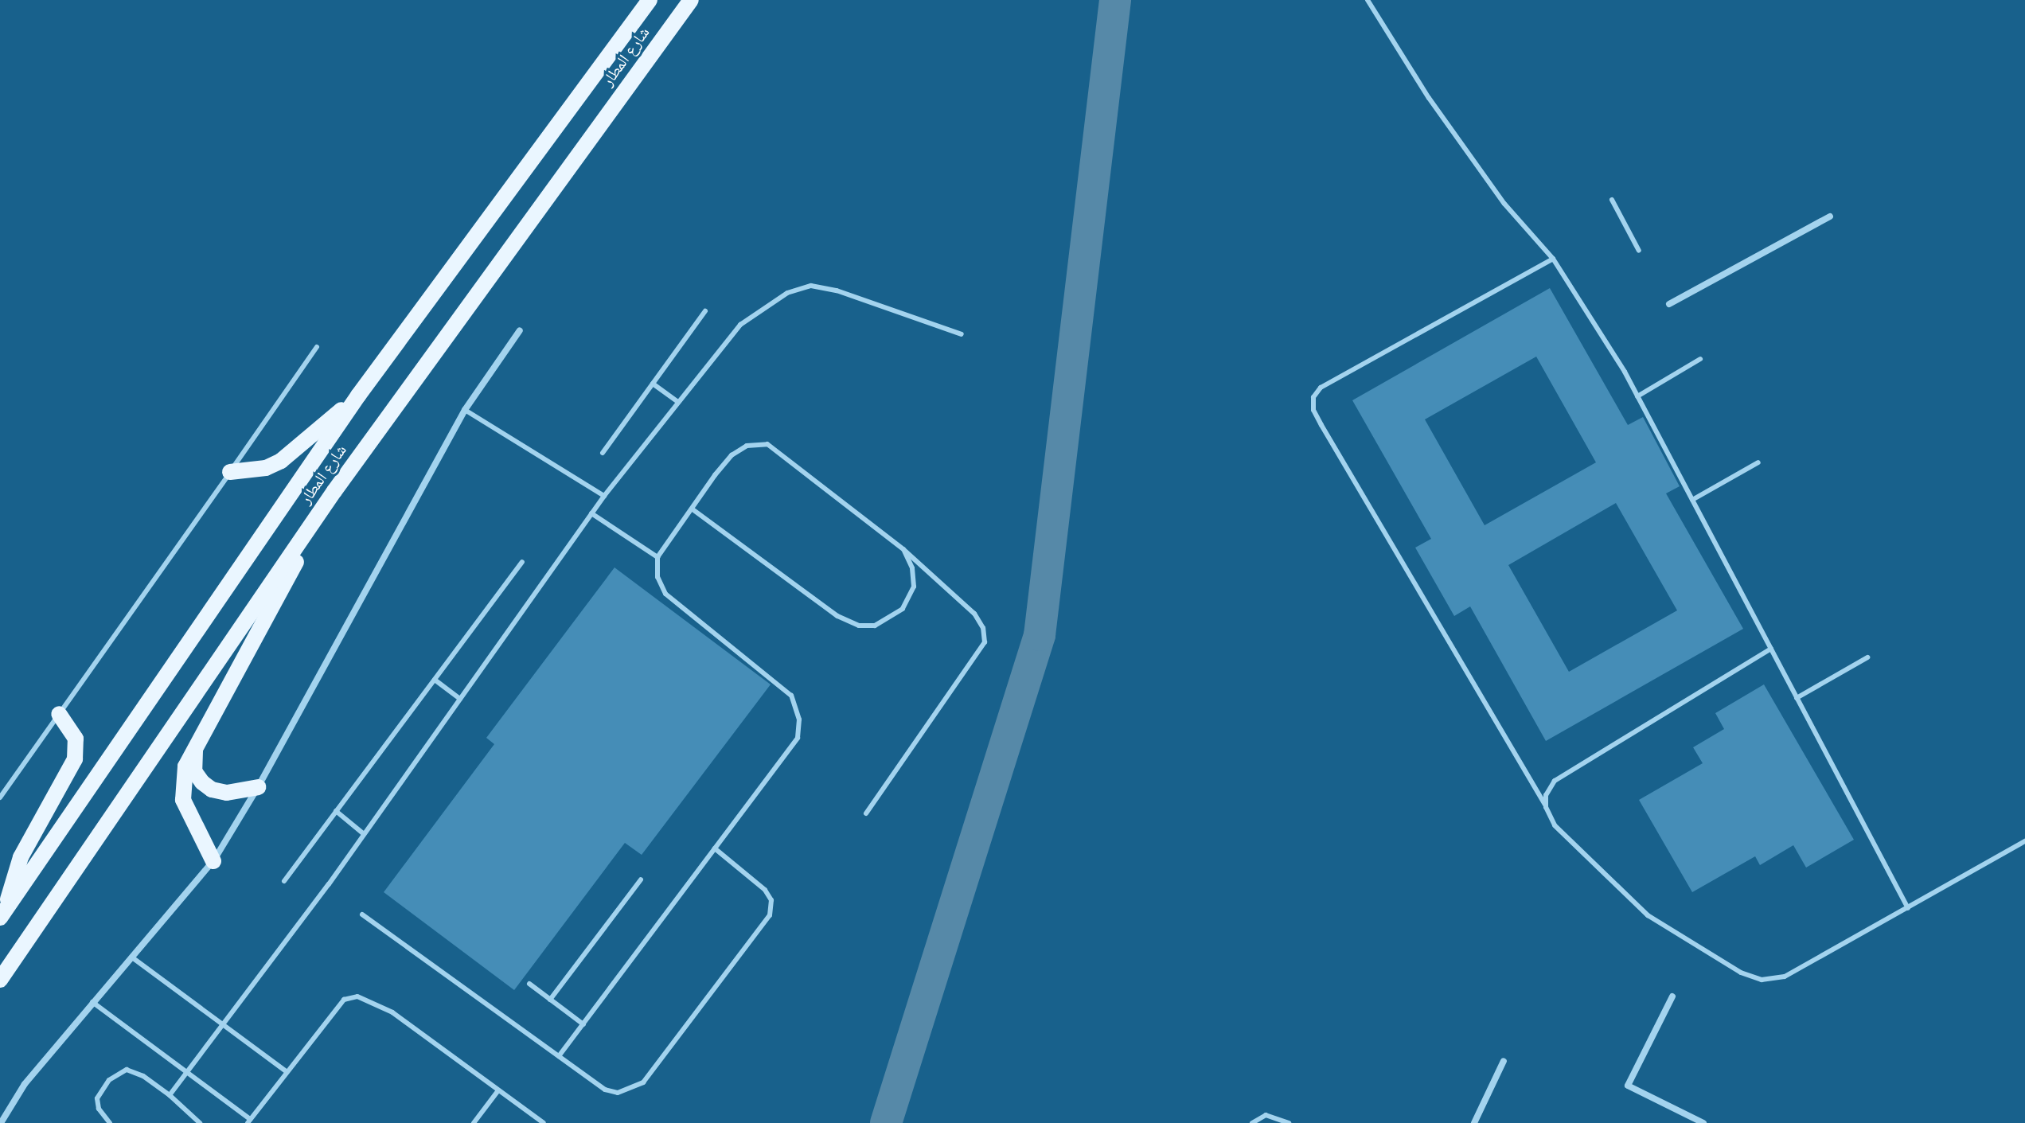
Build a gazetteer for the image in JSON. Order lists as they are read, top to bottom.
{
  "streets": {
    "main road": ["شارع المطار"]
  }
}
